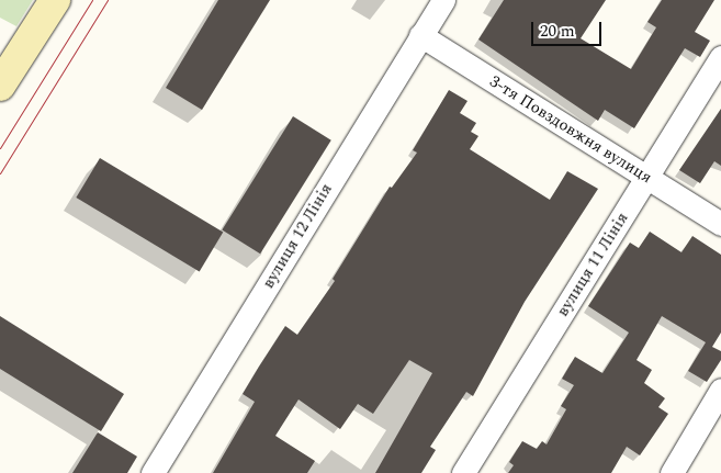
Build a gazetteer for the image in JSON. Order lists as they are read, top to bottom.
{
  "streets": {
    "street": ["3-тя Повздовжня вулиця", "вулиця 12 Лінія", "вулиця 11 Лінія"]
  },
  "crossings": [
    ["3-тя Повздовжня вулиця", "вулиця 12 Лінія"],
    ["3-тя Повздовжня вулиця", "вулиця 11 Лінія"]
  ],
  "scale_bar": "20 m"
}
